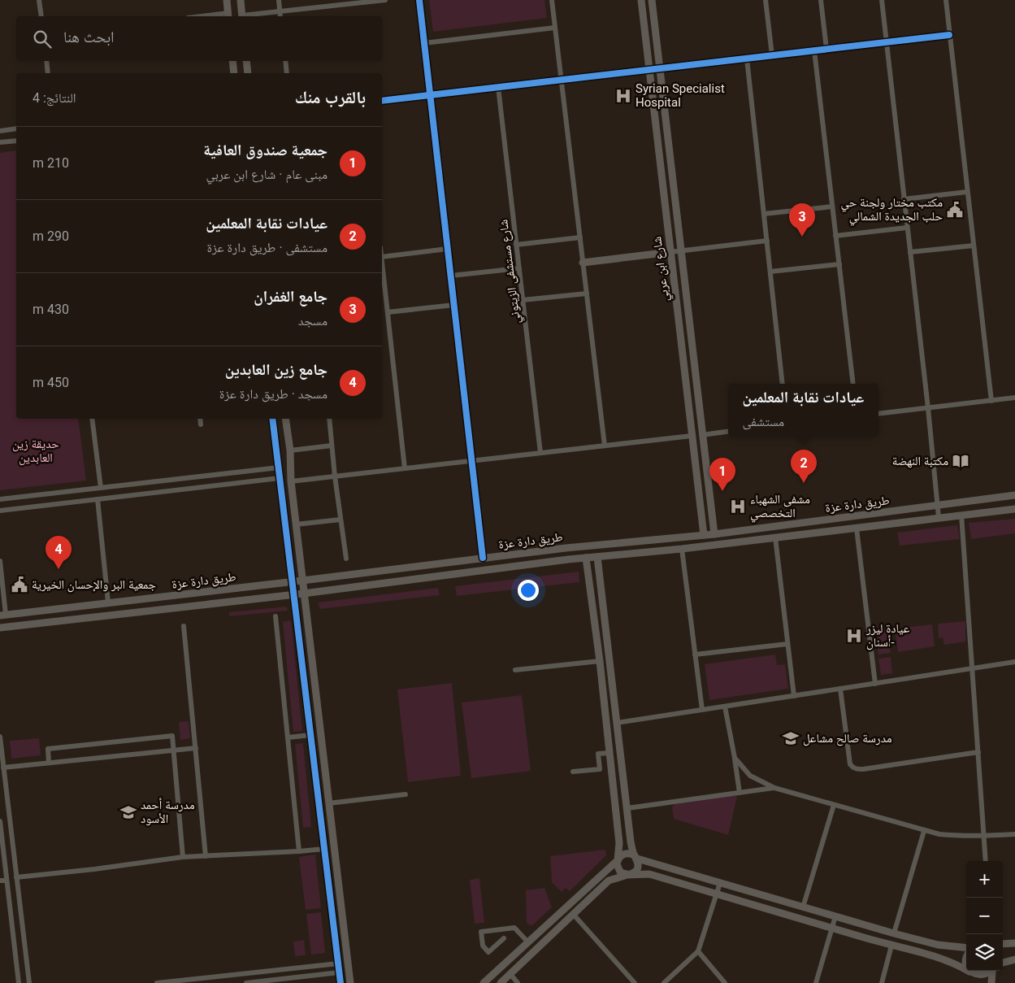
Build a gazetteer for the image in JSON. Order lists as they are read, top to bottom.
{
  "streets": {
    "street": ["شارع ابن عربي", "شارع مستشفى الزيتوني", "طريق دارة عزة"]
  },
  "crossings": [
    ["شارع ابن عربي", "طريق دارة عزة"]
  ],
  "parks": ["حديقة زين العابدين"],
  "places": {
    "hospital": ["Syrian Specialist Hospital", "مشفى الشهباء التخصصي", "عيادة ليزر أسنان-"],
    "public building": ["مكتب مختار ولجنة حي حلب الجديدة الشمالي", "جمعية البر والإحسان الخيرية"],
    "library": ["مكتبة النهضة"],
    "school or university": ["مدرسة صالح مشاعل", "مدرسة أحمد الأسود"]
  },
  "page": {
    "search": "ابحث هنا",
    "heading": ["بالقرب منك", "النتائج: 4"],
    "list": [
      {
        "mark": "1",
        "name": "جمعية صندوق العافية",
        "note": "مبنى عام · شارع ابن عربي",
        "value": "210 m"
      },
      {
        "mark": "2",
        "name": "عيادات نقابة المعلمين",
        "note": "مستشفى · طريق دارة عزة",
        "value": "290 m"
      },
      {
        "mark": "3",
        "name": "جامع الغفران",
        "note": "مسجد",
        "value": "430 m"
      },
      {
        "mark": "4",
        "name": "جامع زين العابدين",
        "note": "مسجد · طريق دارة عزة",
        "value": "450 m"
      }
    ],
    "pins": [
      "3",
      "2",
      "1",
      "4"
    ],
    "popup": ["عيادات نقابة المعلمين", "مستشفى"],
    "map_buttons": ["+", "−"]
  }
}
